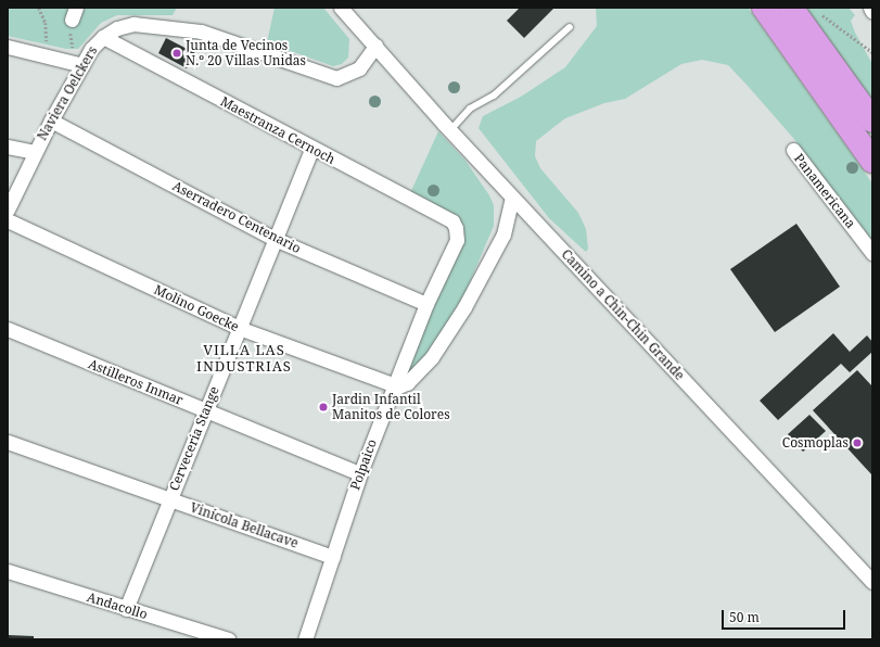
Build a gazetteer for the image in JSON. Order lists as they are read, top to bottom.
{
  "streets": {
    "street": [
      "Naviera Oelckers",
      "Maestranza Cernoch",
      "Panamericana",
      "Aserradero Centenario",
      "Molino Goecke",
      "Camino a Chin-Chin Grande",
      "Astilleros Inmar",
      "Cerveceria Stange",
      "Polpaico",
      "Vinícola Bellacave",
      "Andacollo"
    ]
  },
  "crossings": [
    ["Naviera Oelckers", "Maestranza Cernoch"],
    ["Naviera Oelckers", "Aserradero Centenario"],
    ["Naviera Oelckers", "Camino a Chin-Chin Grande"],
    ["Maestranza Cernoch", "Cerveceria Stange"],
    ["Maestranza Cernoch", "Polpaico"],
    ["Aserradero Centenario", "Cerveceria Stange"],
    ["Aserradero Centenario", "Polpaico"],
    ["Molino Goecke", "Cerveceria Stange"],
    ["Molino Goecke", "Polpaico"],
    ["Astilleros Inmar", "Cerveceria Stange"],
    ["Astilleros Inmar", "Polpaico"],
    ["Cerveceria Stange", "Vinícola Bellacave"],
    ["Cerveceria Stange", "Andacollo"],
    ["Polpaico", "Vinícola Bellacave"]
  ],
  "districts": ["VILLA LAS INDUSTRIAS"],
  "places": ["Junta de Vecinos N.º 20 Villas Unidas", "Jardin Infantil Manitos de Colores", "Cosmoplas"],
  "scale_bar": "50 m"
}
